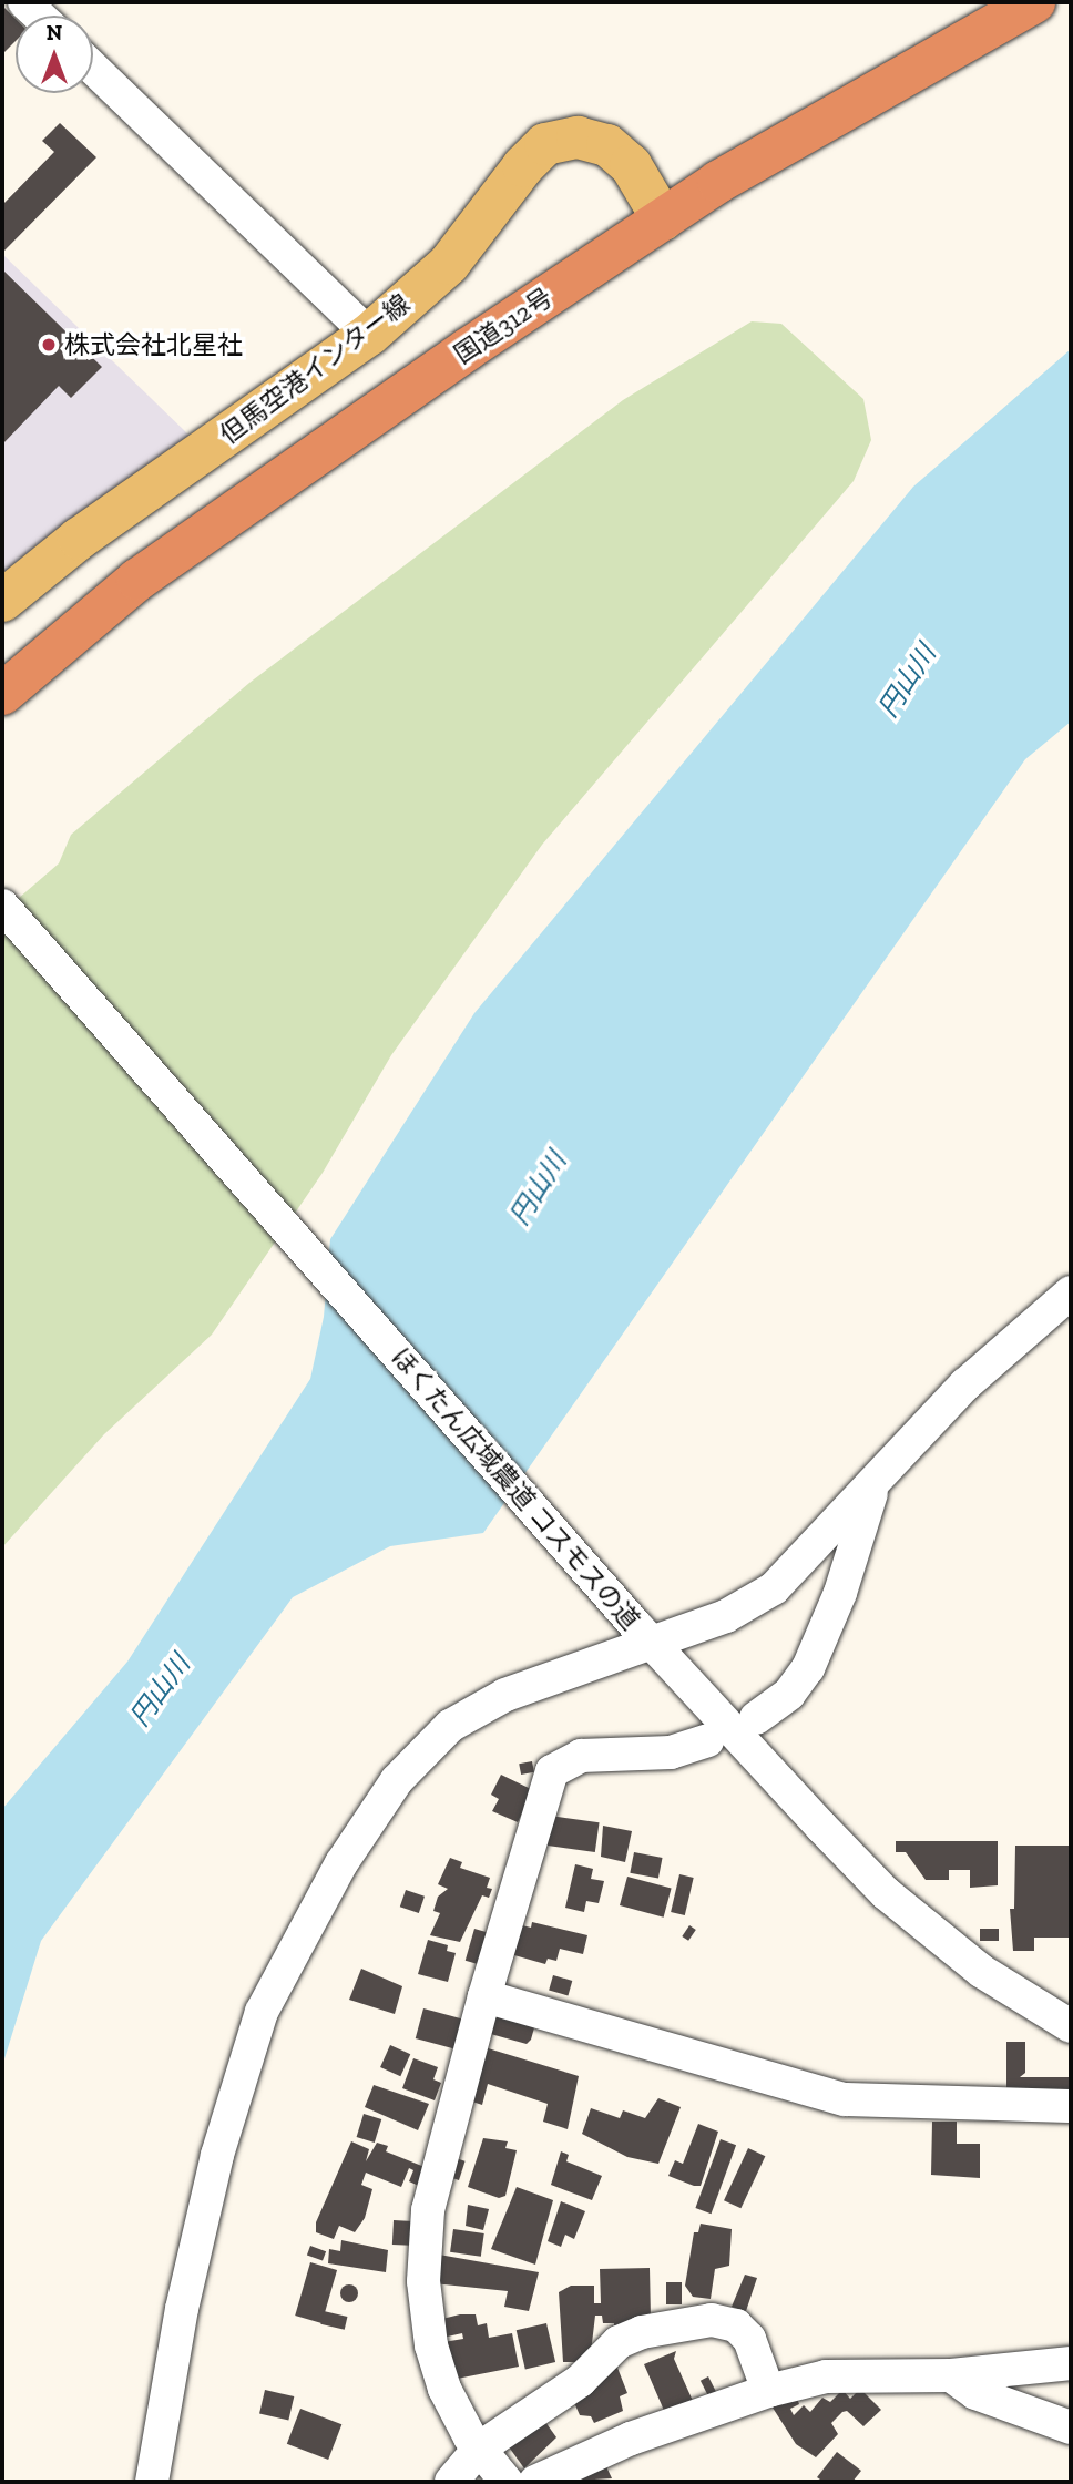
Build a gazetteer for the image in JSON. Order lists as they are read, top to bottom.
{
  "streets": {
    "highway": ["国道312号"],
    "main road": ["但馬空港インター線"],
    "street": ["ほくたん広域農道 コスモスの道"]
  },
  "crossings": [
    ["国道312号", "但馬空港インター線"]
  ],
  "water": ["円山川"],
  "places": ["株式会社北星社"],
  "north": "top"
}
